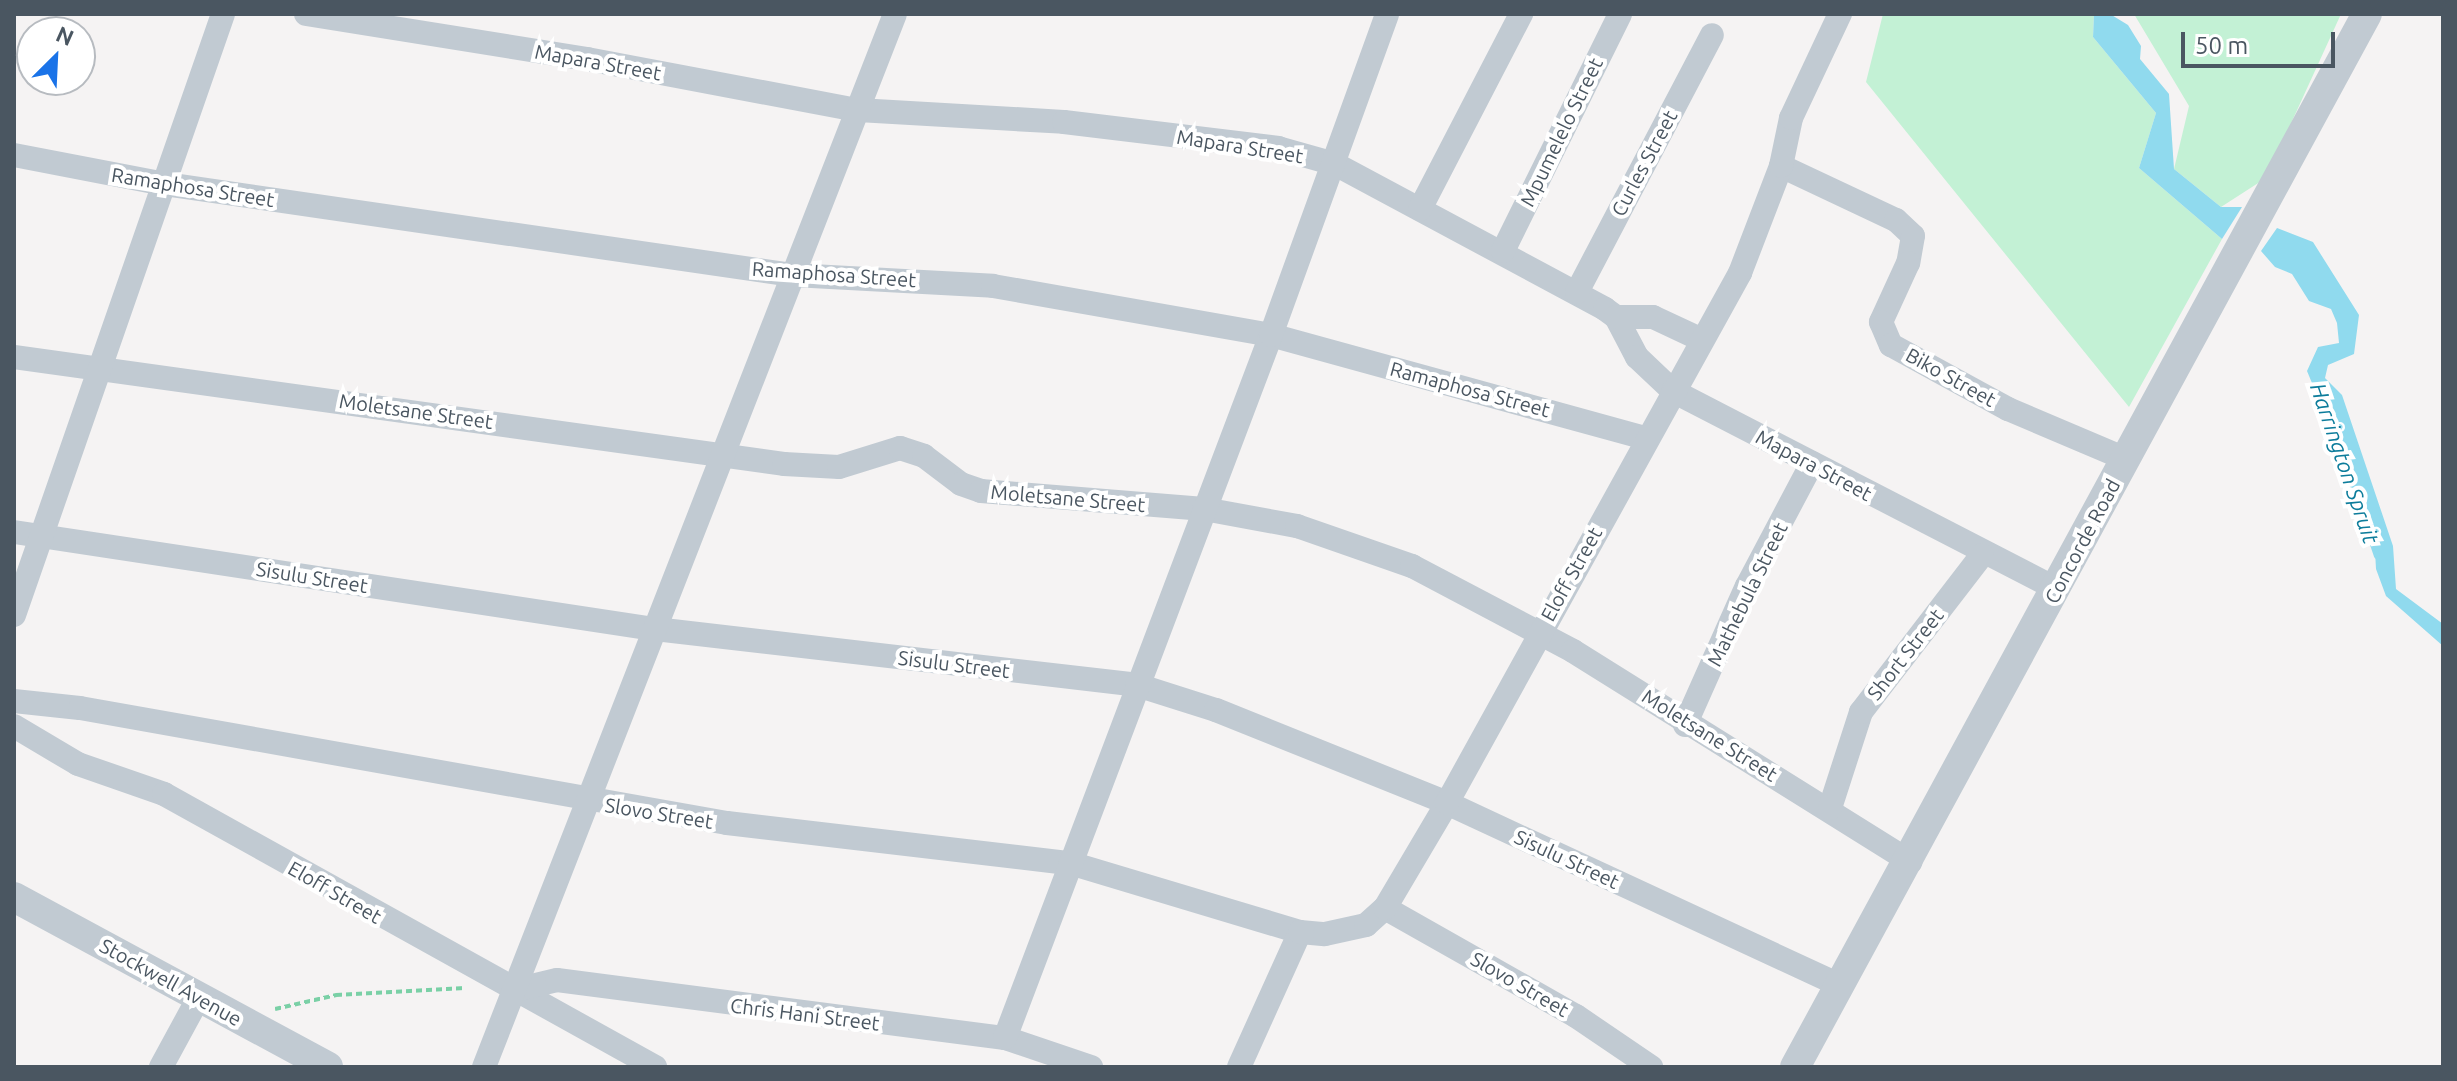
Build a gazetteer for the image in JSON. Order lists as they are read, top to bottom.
{
  "streets": {
    "street": [
      "Mapara Street",
      "Mpumelelo Street",
      "Curles Street",
      "Ramaphosa Street",
      "Biko Street",
      "Moletsane Street",
      "Concorde Road",
      "Eloff Street",
      "Sisulu Street",
      "Mathebula Street",
      "Short Street",
      "Slovo Street",
      "Stockwell Avenue",
      "Chris Hani Street"
    ]
  },
  "crossings": [
    ["Mapara Street", "Mpumelelo Street"],
    ["Mapara Street", "Curles Street"],
    ["Mapara Street", "Concorde Road"],
    ["Mapara Street", "Eloff Street"],
    ["Mapara Street", "Mathebula Street"],
    ["Mapara Street", "Short Street"],
    ["Ramaphosa Street", "Eloff Street"],
    ["Biko Street", "Concorde Road"],
    ["Biko Street", "Eloff Street"],
    ["Moletsane Street", "Concorde Road"],
    ["Moletsane Street", "Eloff Street"],
    ["Moletsane Street", "Mathebula Street"],
    ["Moletsane Street", "Short Street"],
    ["Concorde Road", "Sisulu Street"],
    ["Eloff Street", "Sisulu Street"],
    ["Eloff Street", "Slovo Street"],
    ["Eloff Street", "Chris Hani Street"]
  ],
  "water": ["Harrington Spruit"],
  "scale_bar": "50 m",
  "north": "top right"
}
